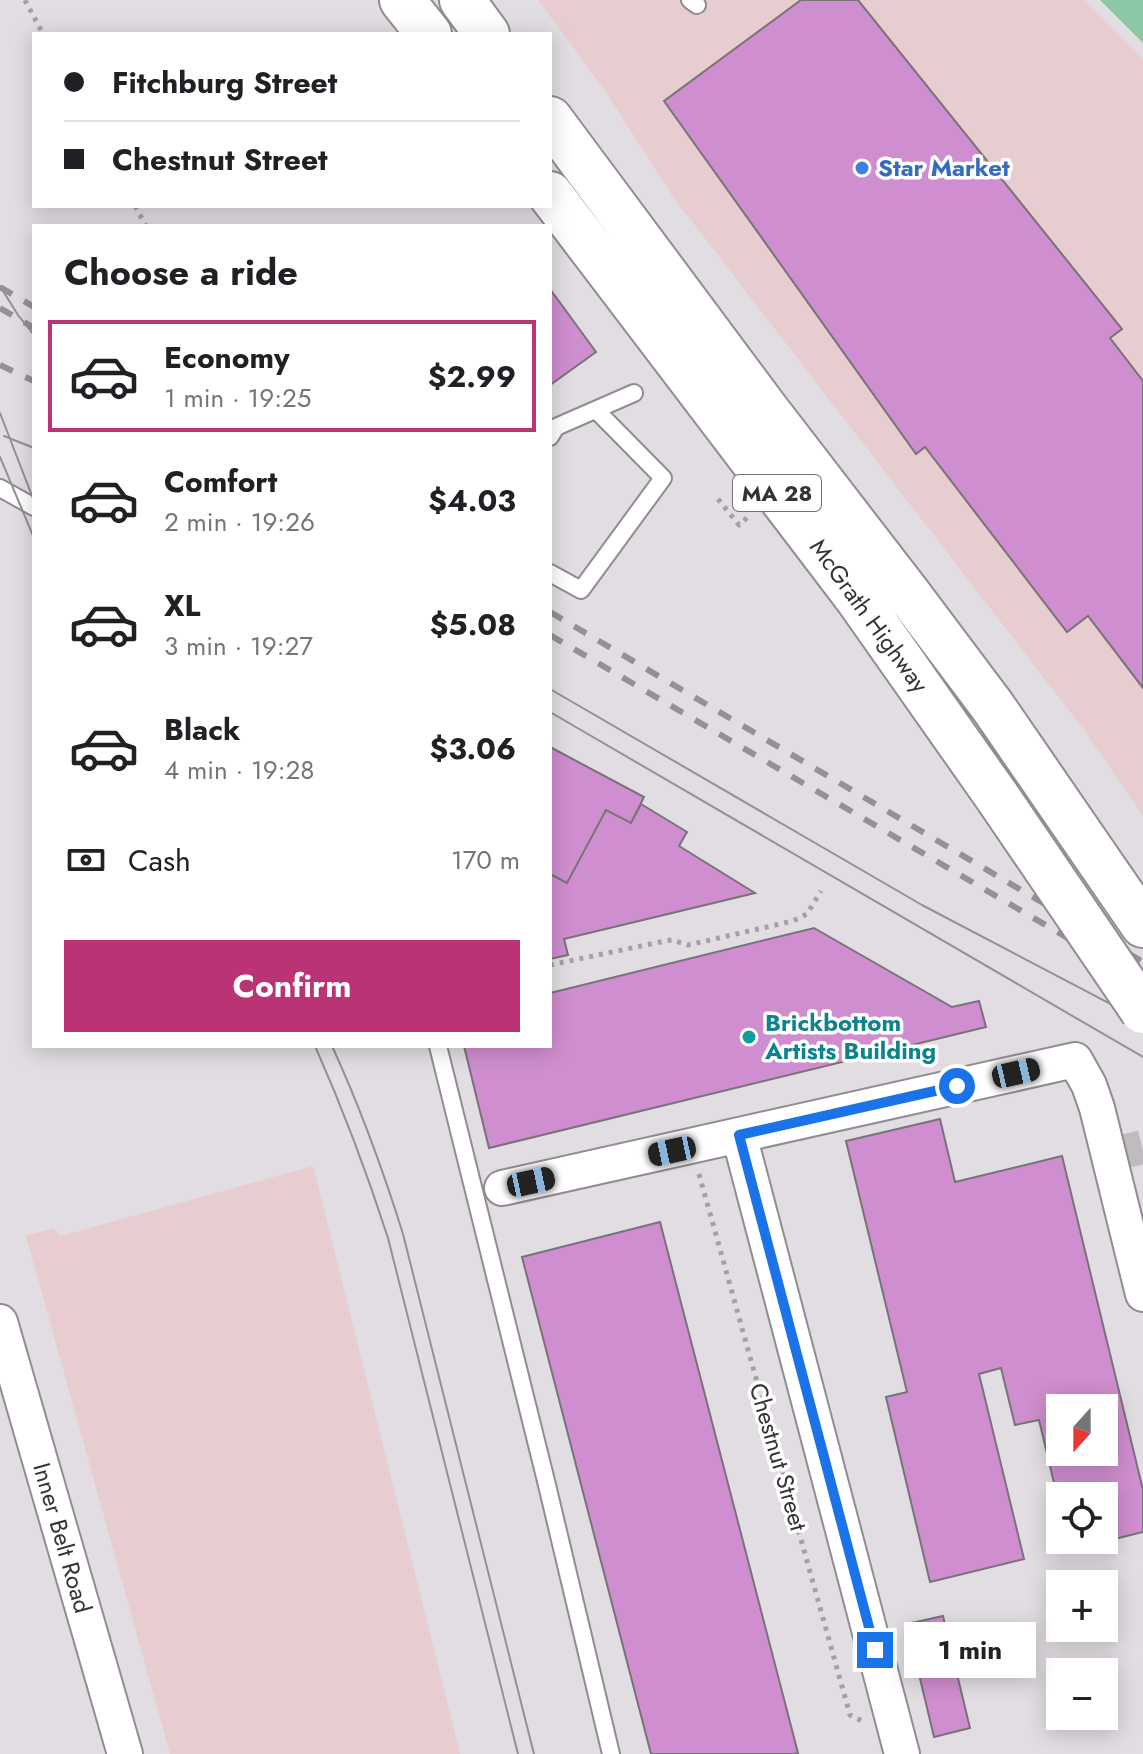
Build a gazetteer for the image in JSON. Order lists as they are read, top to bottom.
{
  "streets": {
    "highway": ["MA 28", "McGrath Highway"],
    "street": ["Chestnut Street", "Inner Belt Road"]
  },
  "places": ["Star Market", "Brickbottom Artists Building"],
  "north": "bottom",
  "page": {
    "banner": ["Fitchburg Street", "Chestnut Street"],
    "heading": "Choose a ride",
    "list": [
      {
        "name": "Economy",
        "note": "1 min · 19:25",
        "value": "$2.99"
      },
      {
        "name": "Comfort",
        "note": "2 min · 19:26",
        "value": "$4.03"
      },
      {
        "name": "XL",
        "note": "3 min · 19:27",
        "value": "$5.08"
      },
      {
        "name": "Black",
        "note": "4 min · 19:28",
        "value": "$3.06"
      }
    ],
    "pay": ["Cash", "170 m"],
    "buttons": "Confirm",
    "map_buttons": ["+", "−"],
    "bubble": "1 min"
  }
}
